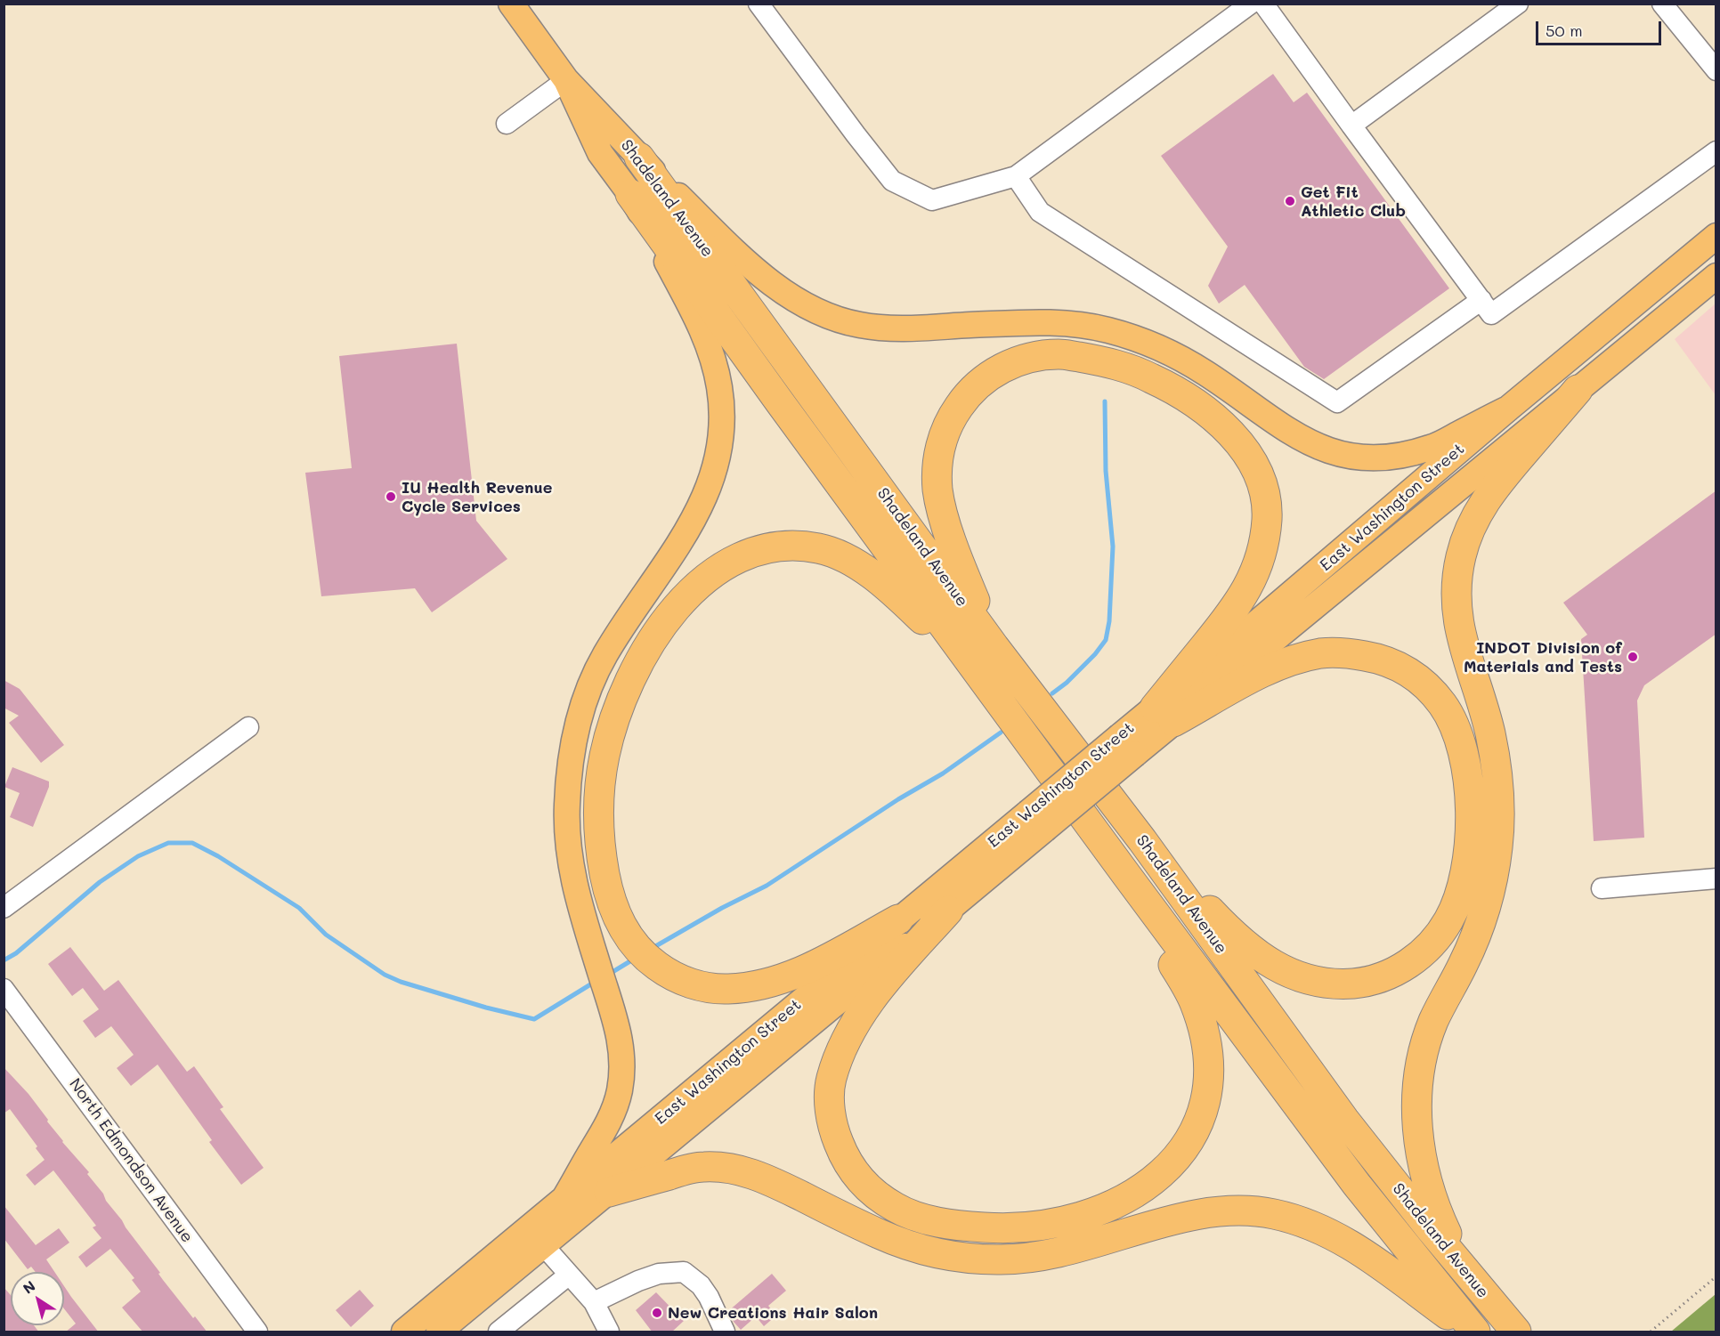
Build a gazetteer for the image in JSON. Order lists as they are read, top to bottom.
{
  "streets": {
    "highway": ["Shadeland Avenue"],
    "main road": ["East Washington Street"],
    "street": ["North Edmondson Avenue"]
  },
  "places": [
    "Get Fit Athletic Club",
    "IU Health Revenue Cycle Services",
    "INDOT Division of Materials and Tests",
    "New Creations Hair Salon"
  ],
  "scale_bar": "50 m",
  "north": "top left"
}
